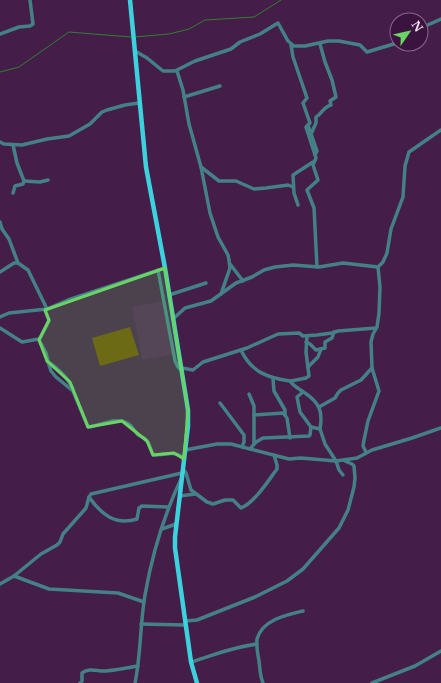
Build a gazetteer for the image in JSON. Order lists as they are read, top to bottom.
{
  "north": "top right"
}
